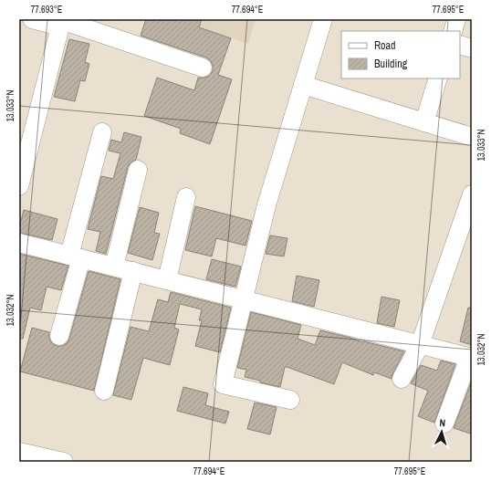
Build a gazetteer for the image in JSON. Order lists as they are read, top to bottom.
{
  "legend": ["Road", "Building"],
  "north": "top",
  "coordinates": [
    "77.693°E",
    "77.694°E",
    "77.695°E",
    "13.033°N",
    "13.032°N"
  ]
}
